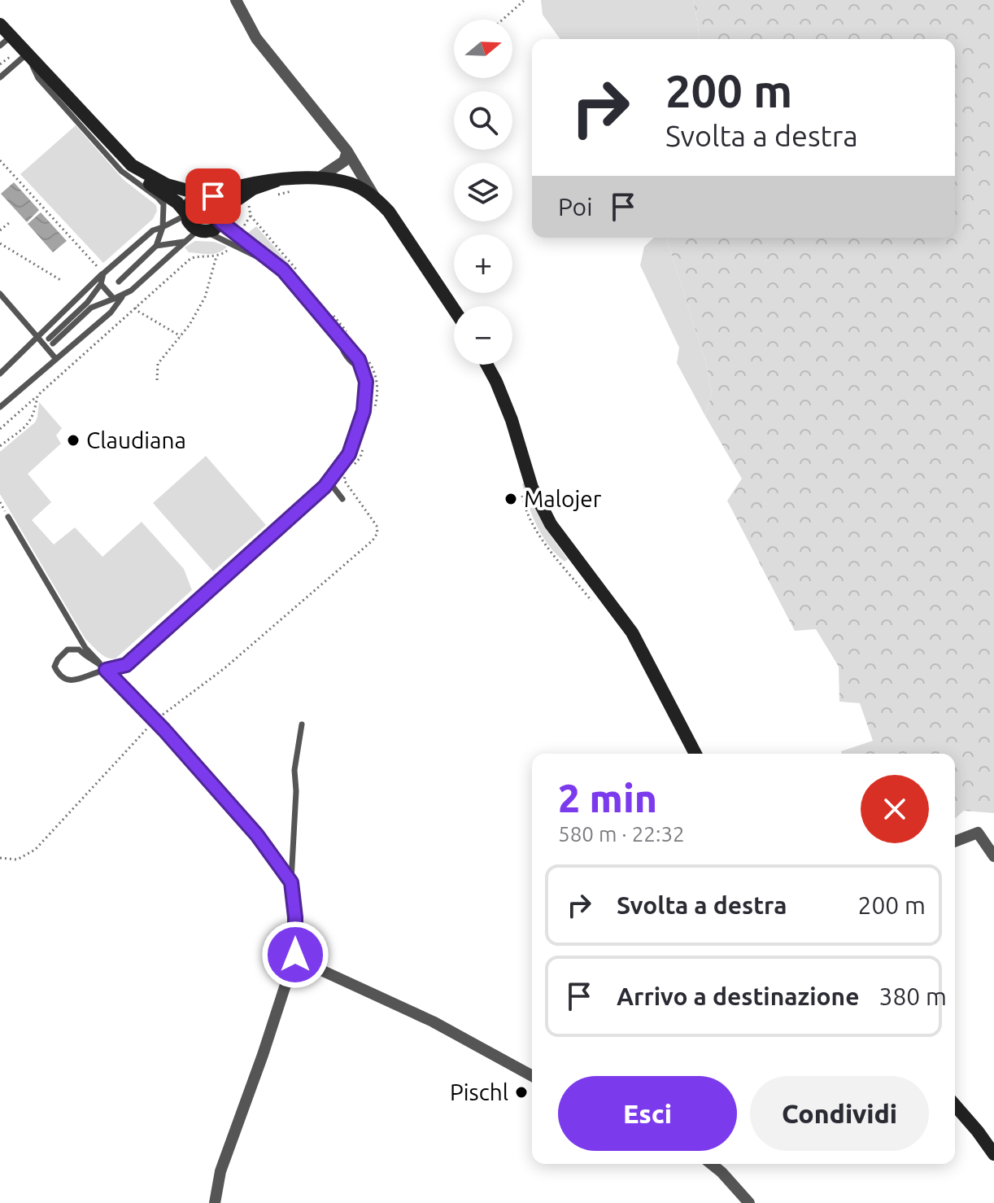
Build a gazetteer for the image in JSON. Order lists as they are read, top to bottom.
{
  "places": ["Claudiana", "Malojer", "Pischl"],
  "north": "right",
  "page": {
    "map_buttons": ["+", "−"],
    "turn": ["200 m", "Svolta a destra"],
    "then": "Poi",
    "heading": ["2 min", "580 m · 22:32"],
    "list": [
      {
        "name": "Svolta a destra",
        "value": "200 m"
      },
      {
        "name": "Arrivo a destinazione",
        "value": "380 m"
      }
    ],
    "buttons": ["Esci", "Condividi"]
  }
}
